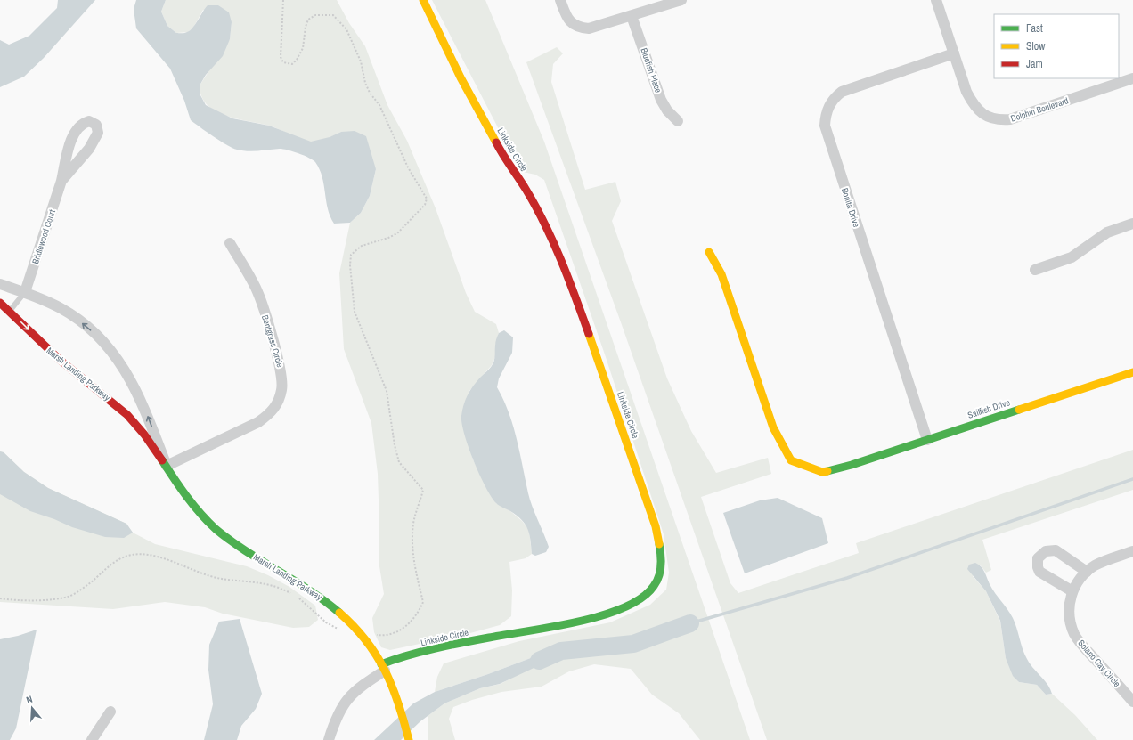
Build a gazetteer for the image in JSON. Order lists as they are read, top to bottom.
{
  "streets": {
    "street": [
      "Bluefish Place",
      "Dolphin Boulevard",
      "Linkside Circle",
      "Bonita Drive",
      "Bridlewood Court",
      "Bentgrass Circle",
      "Marsh Landing Parkway",
      "Sailfish Drive",
      "Solano Cay Circle"
    ]
  },
  "crossings": [
    ["Dolphin Boulevard", "Bonita Drive"],
    ["Linkside Circle", "Marsh Landing Parkway"],
    ["Bonita Drive", "Sailfish Drive"],
    ["Bridlewood Court", "Marsh Landing Parkway"],
    ["Bentgrass Circle", "Marsh Landing Parkway"]
  ],
  "legend": ["Fast", "Slow", "Jam"],
  "north": "top"
}
